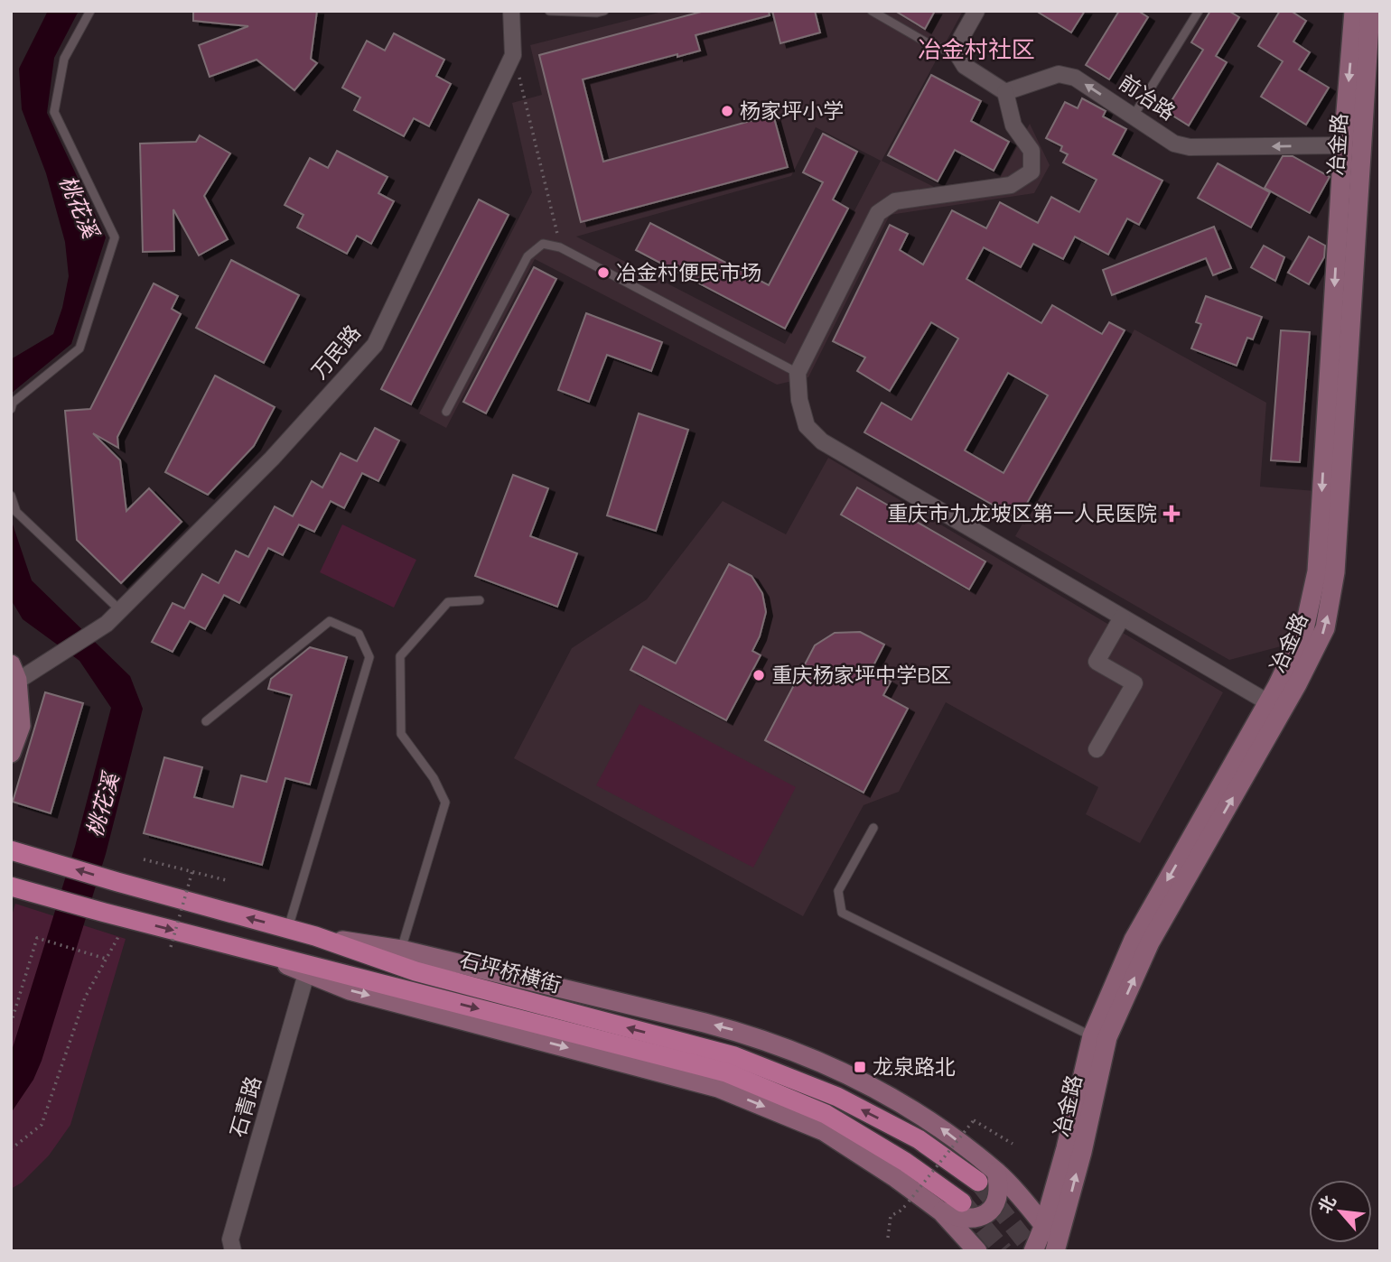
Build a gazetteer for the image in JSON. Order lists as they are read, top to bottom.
{
  "streets": {
    "main road": ["冶金路", "石坪桥横街"],
    "street": ["前冶路", "万民路", "石青路"]
  },
  "crossings": [
    ["前冶路", "冶金路"]
  ],
  "one_way": ["前冶路"],
  "districts": ["冶金村社区"],
  "water": ["桃花溪"],
  "places": {
    "other": ["杨家坪小学", "冶金村便民市场", "重庆杨家坪中学B区"],
    "health": ["重庆市九龙坡区第一人民医院"],
    "transit": ["龙泉路北"]
  },
  "north": "top left"
}
